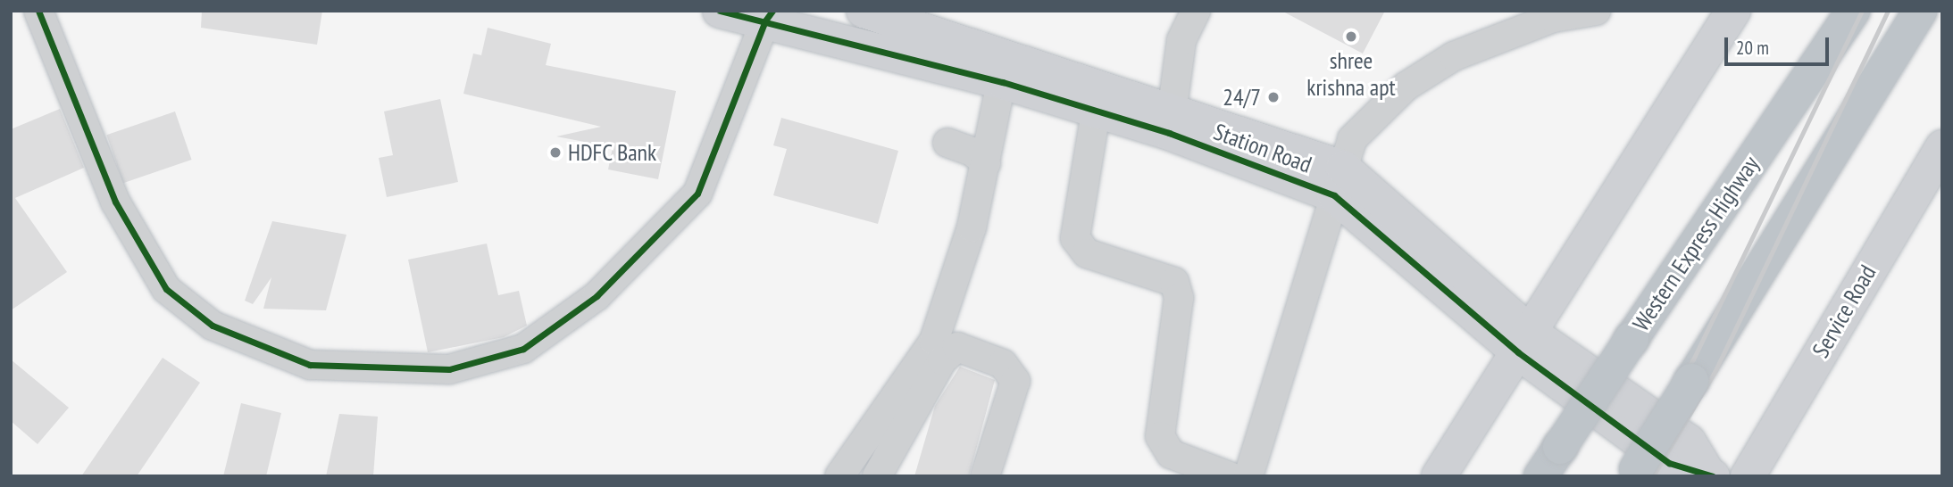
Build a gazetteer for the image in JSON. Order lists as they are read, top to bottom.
{
  "streets": {
    "highway": ["Western Express Highway"],
    "street": ["Station Road", "Service Road"]
  },
  "places": ["shree krishna apt", "24/7", "HDFC Bank"],
  "scale_bar": "20 m"
}
